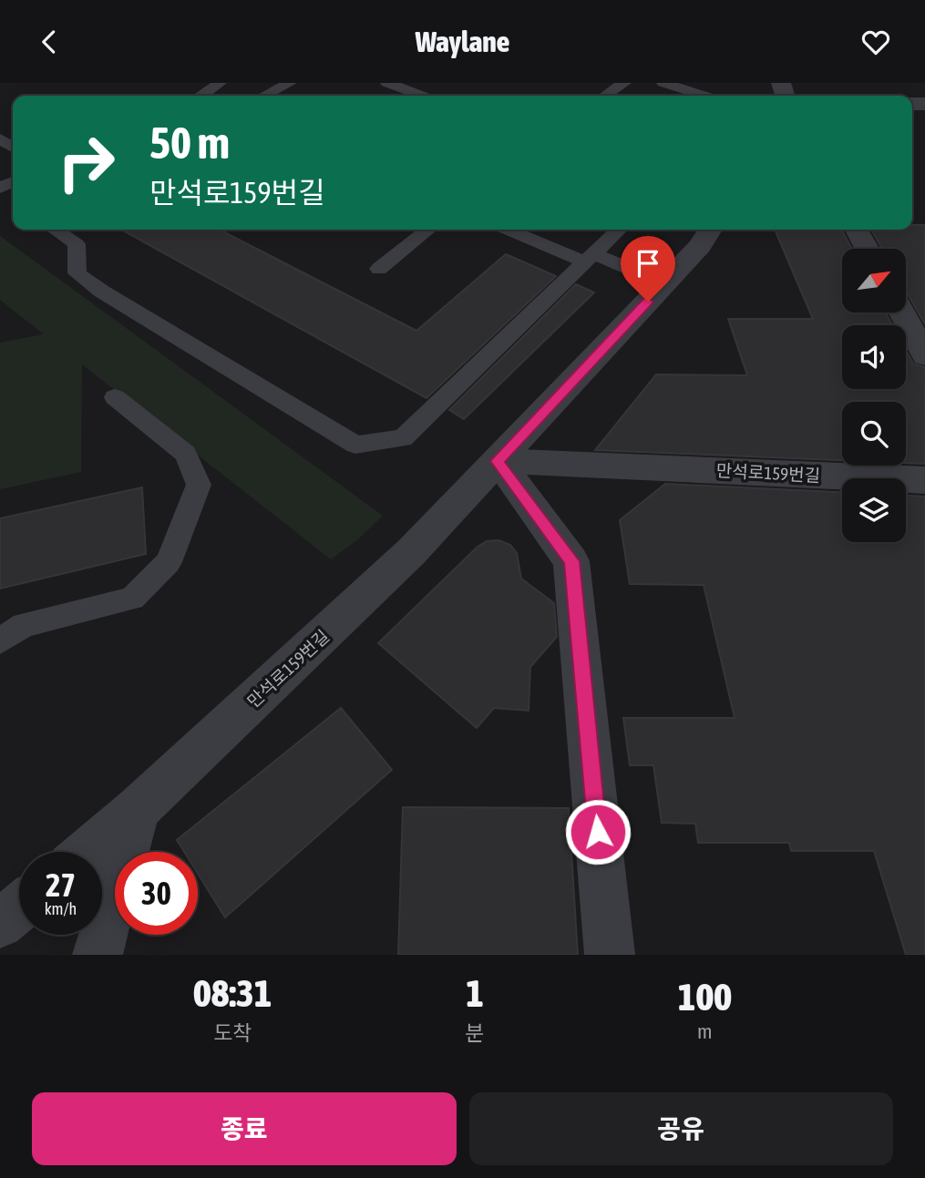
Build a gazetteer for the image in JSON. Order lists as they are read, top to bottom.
{
  "streets": {
    "street": ["만석로159번길"]
  },
  "north": "top right",
  "page": {
    "header": "Waylane",
    "turn": ["50 m", "만석로159번길"],
    "speed": "27 km/h",
    "limit": "30",
    "eta": [
      "08:31",
      "도착",
      "1",
      "분",
      "100",
      "m"
    ],
    "buttons": ["종료", "공유"]
  }
}
